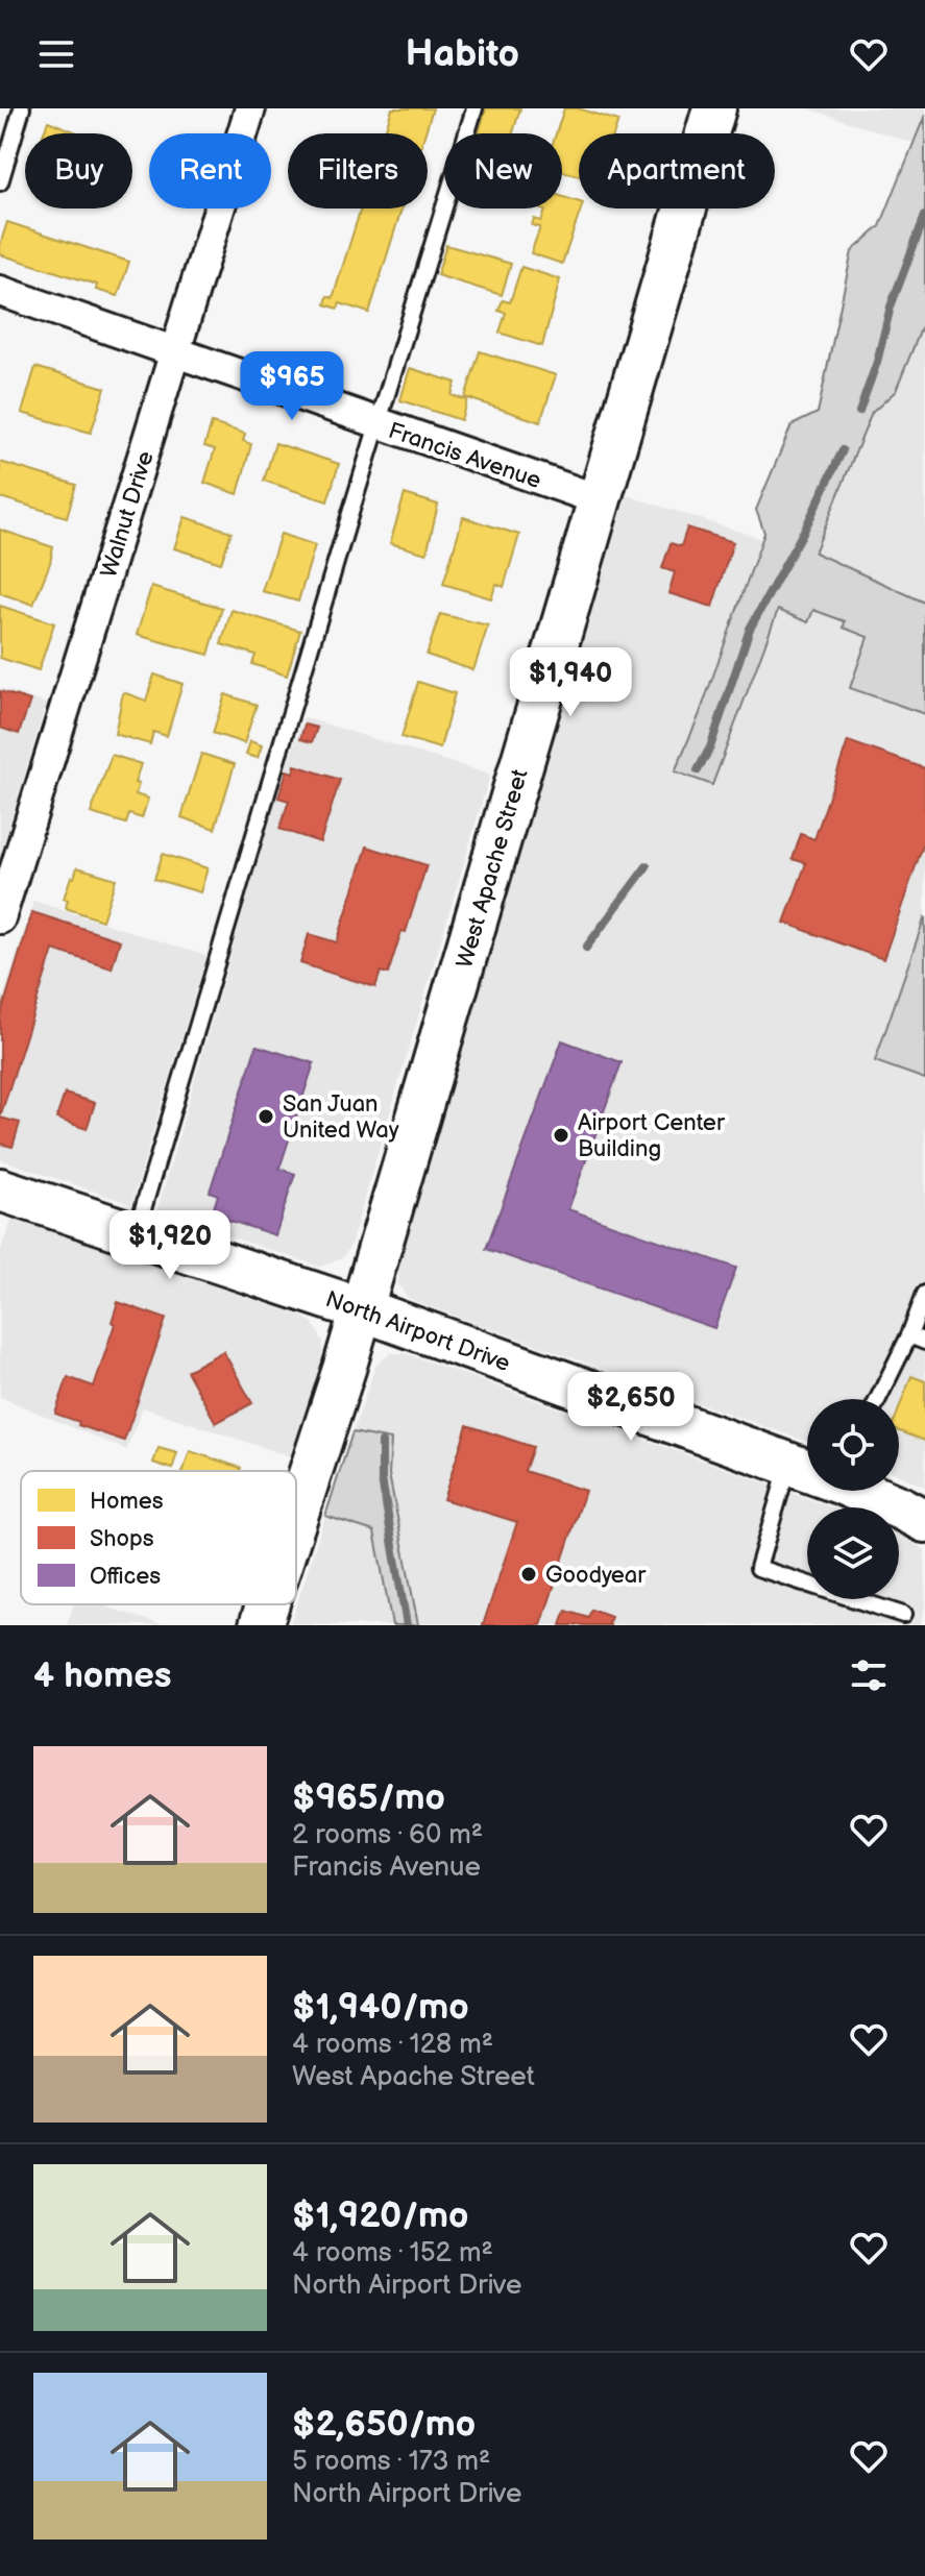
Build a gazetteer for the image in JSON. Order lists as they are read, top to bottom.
{
  "streets": {
    "main road": ["West Apache Street", "North Airport Drive"],
    "street": ["Francis Avenue", "Walnut Drive"]
  },
  "crossings": [
    ["Francis Avenue", "Walnut Drive"],
    ["Francis Avenue", "West Apache Street"],
    ["West Apache Street", "North Airport Drive"]
  ],
  "places": ["San Juan United Way", "Airport Center Building", "Goodyear"],
  "legend": ["Homes", "Shops", "Offices"],
  "page": {
    "header": "Habito",
    "chip": [
      "Buy",
      "Rent",
      "Filters",
      "New",
      "Apartment"
    ],
    "price": [
      "$965",
      "$1,940",
      "$1,920",
      "$2,650"
    ],
    "heading": "4 homes",
    "list": [
      {
        "name": "$965/mo",
        "note": "2 rooms · 60 m² · Francis Avenue"
      },
      {
        "name": "$1,940/mo",
        "note": "4 rooms · 128 m² · West Apache Street"
      },
      {
        "name": "$1,920/mo",
        "note": "4 rooms · 152 m² · North Airport Drive"
      },
      {
        "name": "$2,650/mo",
        "note": "5 rooms · 173 m² · North Airport Drive"
      }
    ]
  }
}
